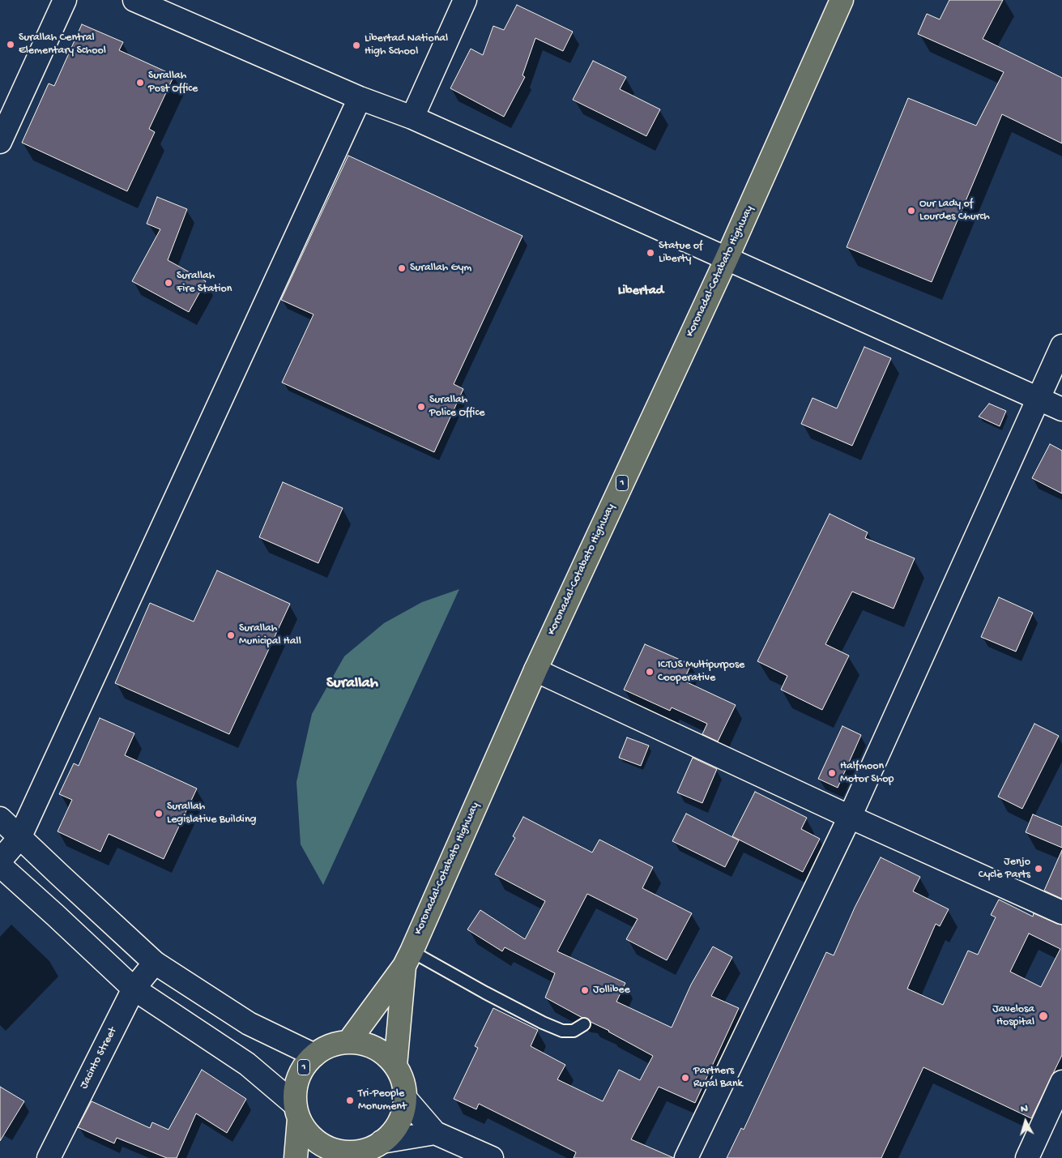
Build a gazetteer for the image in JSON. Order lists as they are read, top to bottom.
{
  "streets": {
    "highway": ["Koronadal-Cotabato Highway", "1"],
    "street": ["Jacinto Street"]
  },
  "crossings": [
    ["Koronadal-Cotabato Highway", "1"]
  ],
  "districts": ["Libertad", "Surallah"],
  "places": [
    "Surallah Central Elementary School",
    "Libertad National High School",
    "Surallah Post Office",
    "Our Lady of Lourdes Church",
    "Statue of Liberty",
    "Surallah Gym",
    "Surallah Fire Station",
    "Surallah Police Office",
    "Surallah Municipal Hall",
    "ICTUS Multipurpose Cooperative",
    "Halfmoon Motor Shop",
    "Surallah Legislative Building",
    "Jenjo Cycle Parts",
    "Jollibee",
    "Javelosa Hospital",
    "Partners Rural Bank",
    "Tri-People Monument"
  ],
  "north": "top"
}
